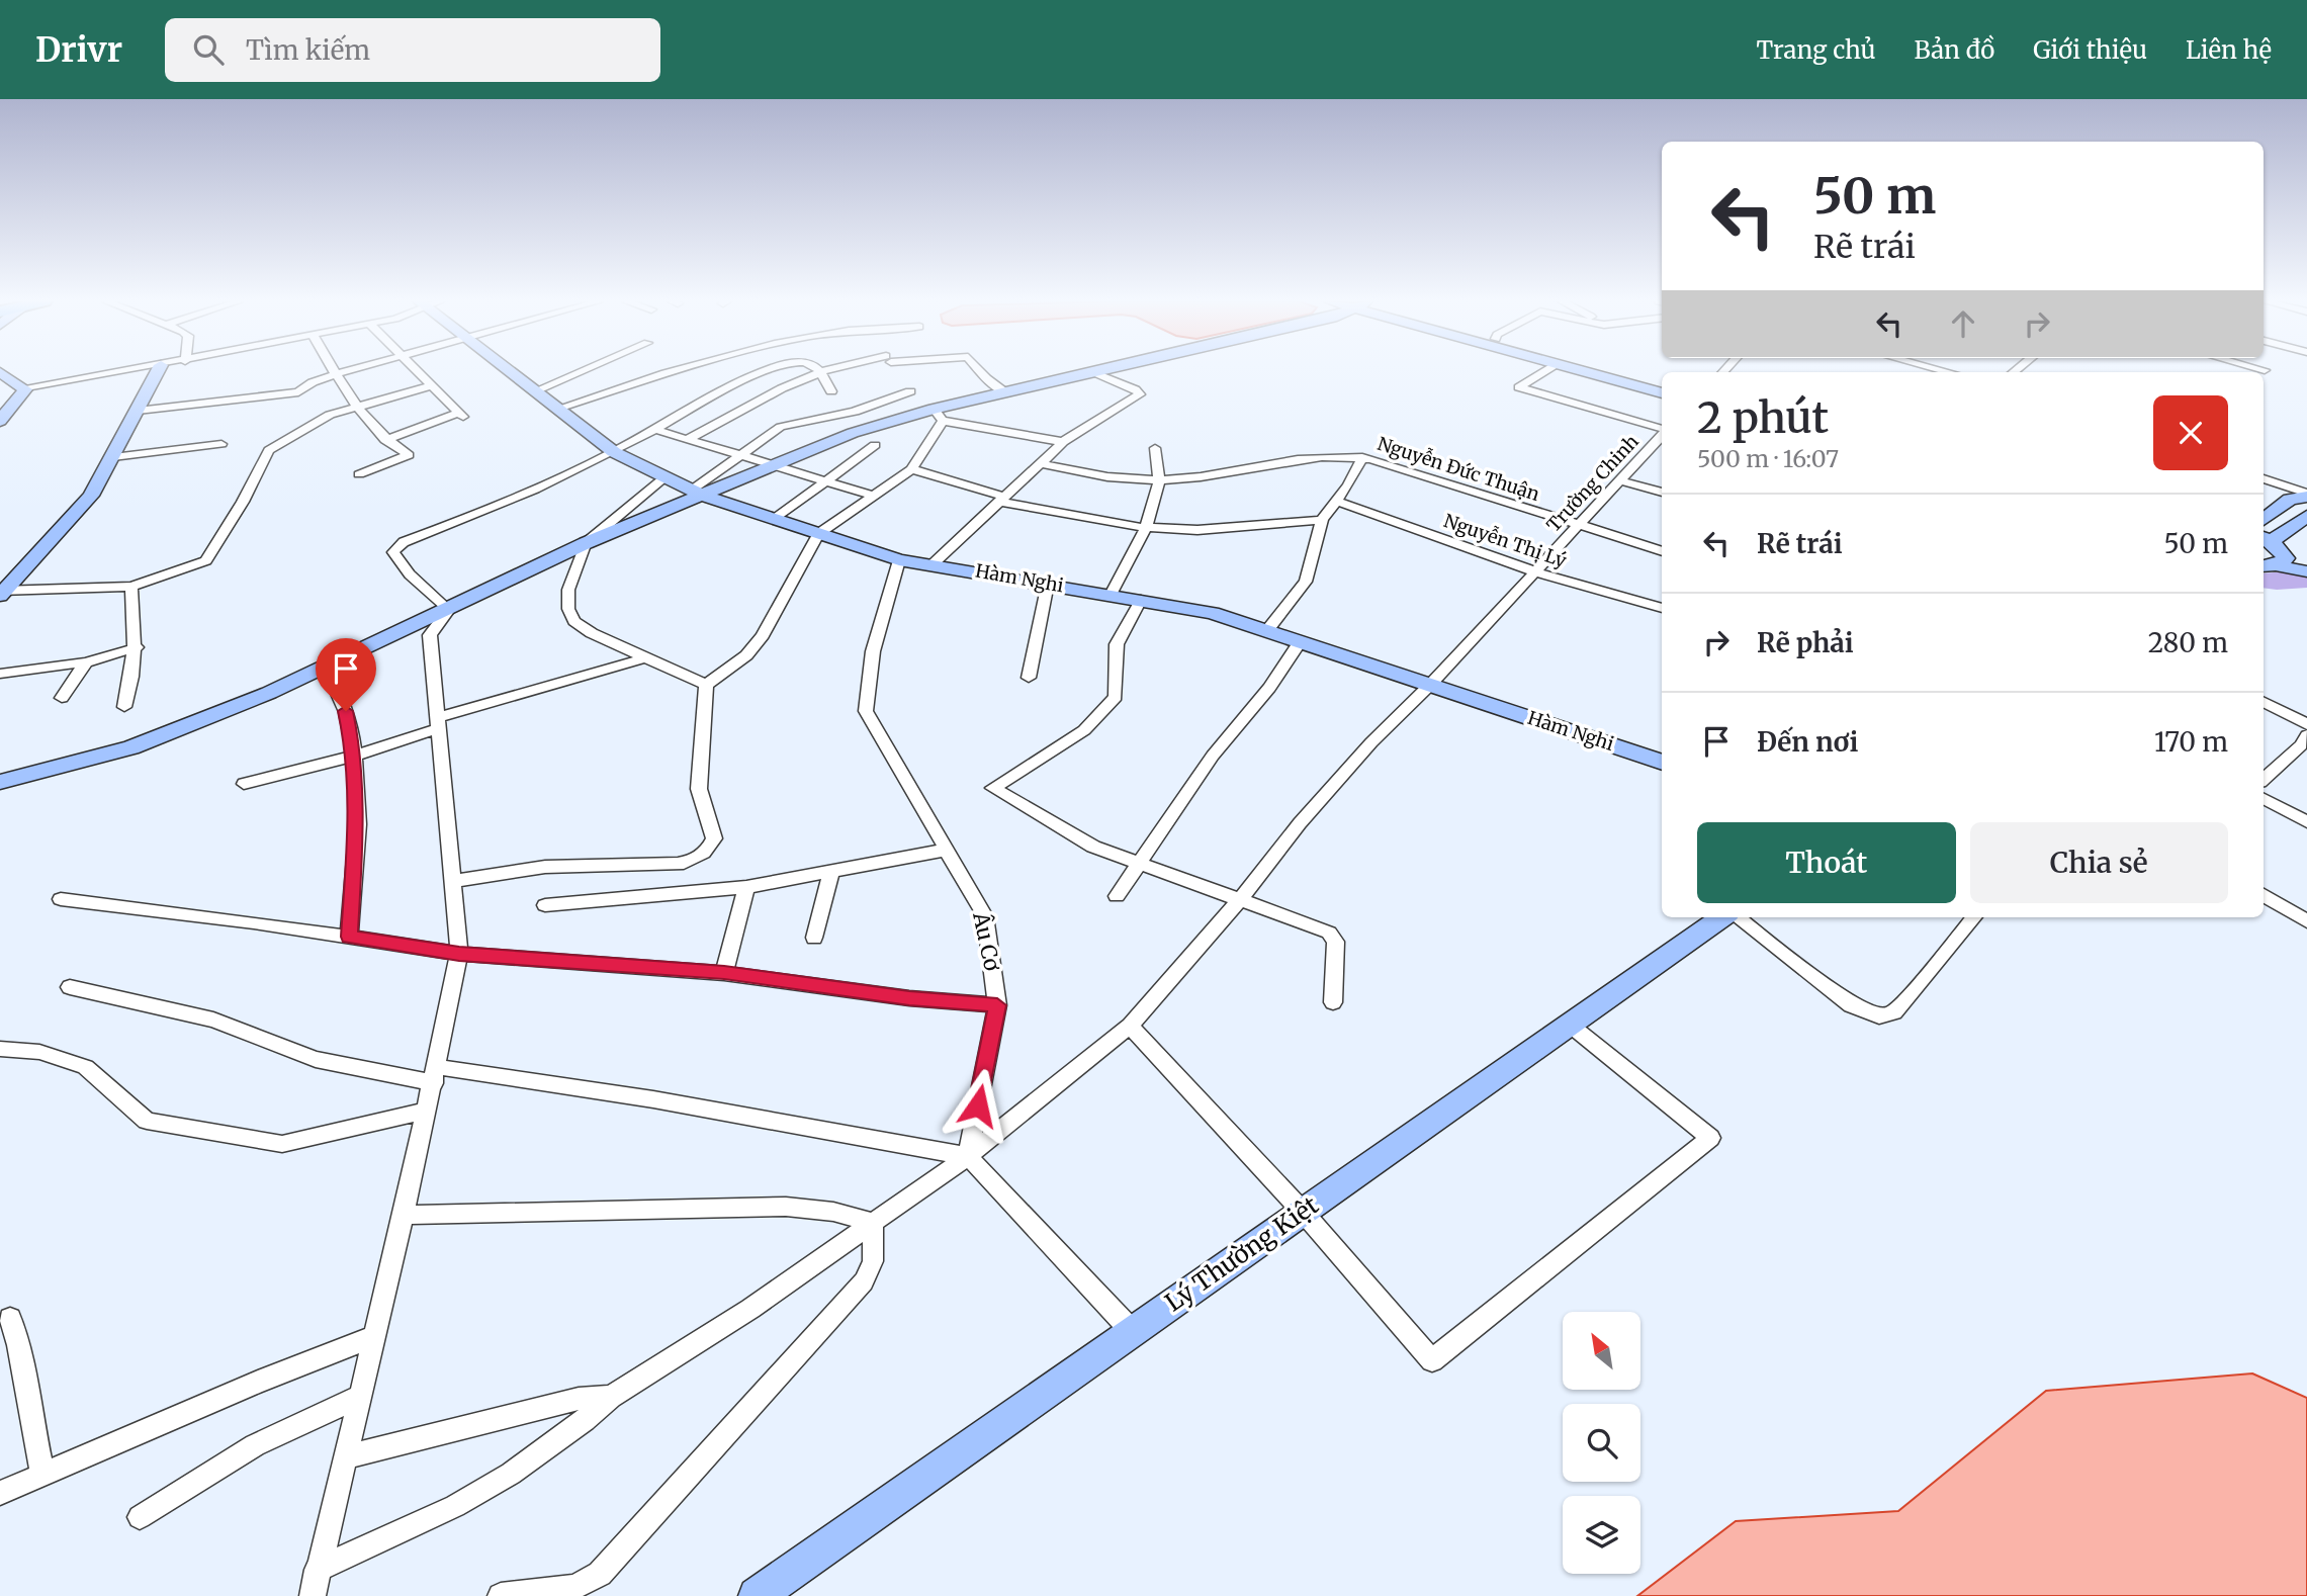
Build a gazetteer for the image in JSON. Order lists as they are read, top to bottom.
{
  "streets": {
    "street": [
      "Nguyễn Đức Thuận",
      "Trường Chinh",
      "Nguyễn Thị Lý",
      "Hàm Nghi",
      "Âu Cơ",
      "Lý Thường Kiệt"
    ]
  },
  "crossings": [
    ["Nguyễn Đức Thuận", "Trường Chinh"],
    ["Trường Chinh", "Nguyễn Thị Lý"],
    ["Trường Chinh", "Hàm Nghi"],
    ["Trường Chinh", "Âu Cơ"],
    ["Hàm Nghi", "Âu Cơ"]
  ],
  "north": "top left",
  "page": {
    "header": "Drivr",
    "search": "Tìm kiếm",
    "nav": [
      "Trang chủ",
      "Bản đồ",
      "Giới thiệu",
      "Liên hệ"
    ],
    "turn": ["50 m", "Rẽ trái"],
    "heading": ["2 phút", "500 m · 16:07"],
    "list": [
      {
        "name": "Rẽ trái",
        "value": "50 m"
      },
      {
        "name": "Rẽ phải",
        "value": "280 m"
      },
      {
        "name": "Đến nơi",
        "value": "170 m"
      }
    ],
    "buttons": ["Thoát", "Chia sẻ"]
  }
}
